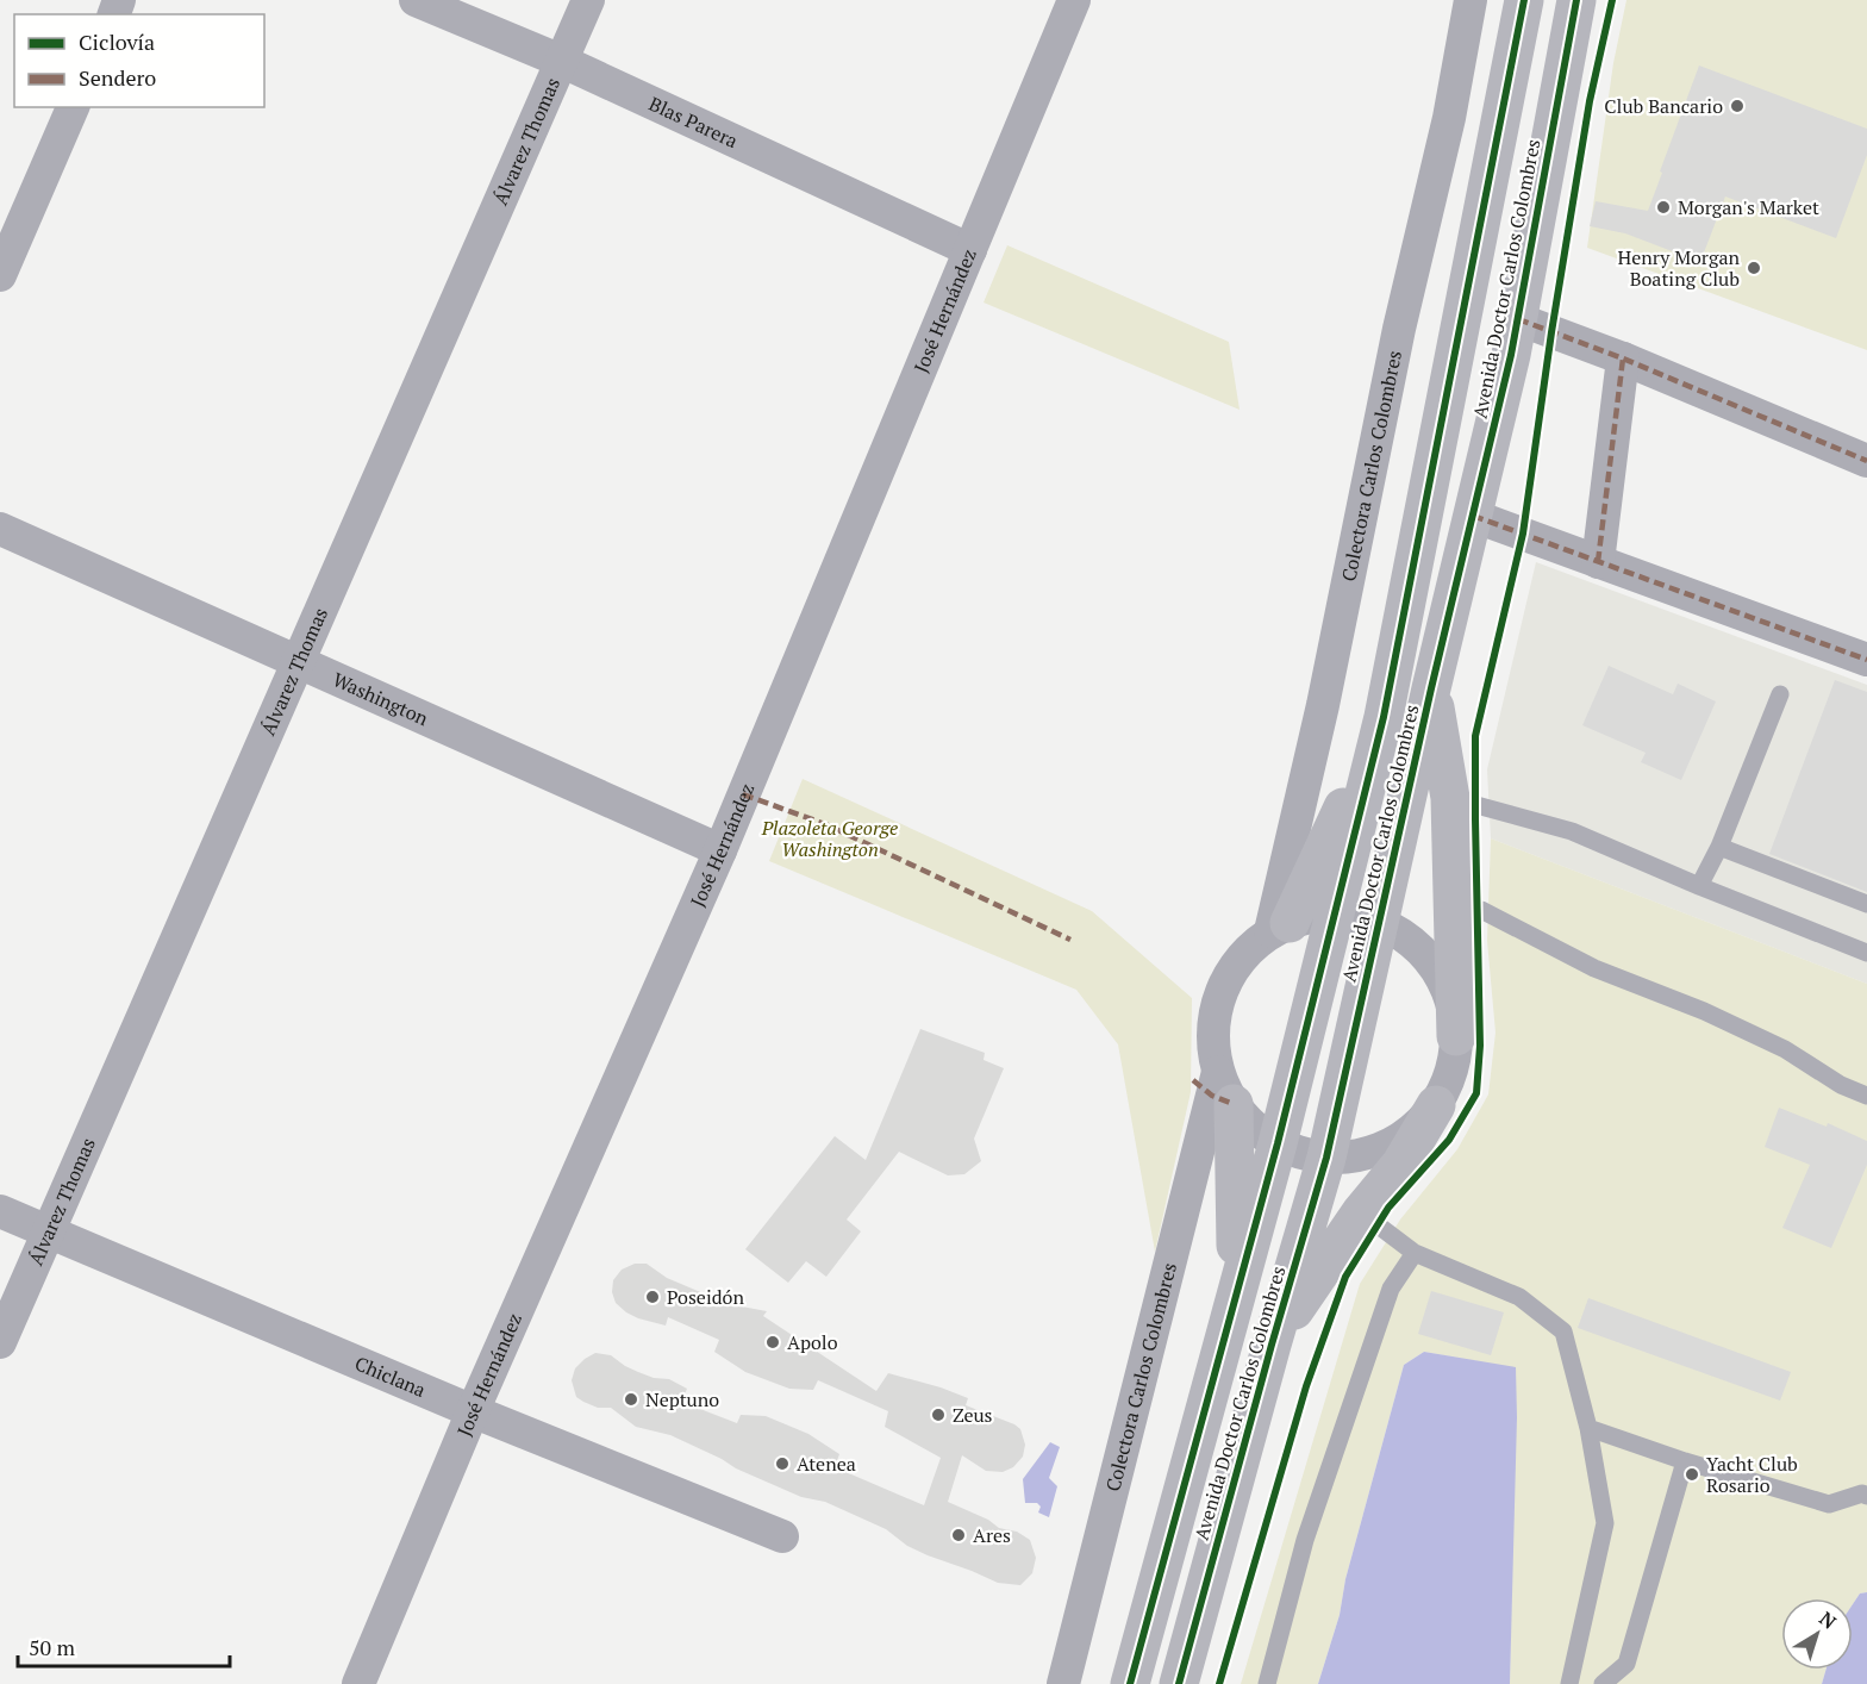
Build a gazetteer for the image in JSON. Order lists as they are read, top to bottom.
{
  "streets": {
    "main road": ["Avenida Doctor Carlos Colombres"],
    "street": [
      "Blas Parera",
      "Álvarez Thomas",
      "José Hernández",
      "Colectora Carlos Colombres",
      "Washington",
      "Chiclana"
    ]
  },
  "crossings": [
    ["Blas Parera", "Álvarez Thomas"],
    ["Blas Parera", "José Hernández"],
    ["Álvarez Thomas", "Washington"],
    ["Álvarez Thomas", "Chiclana"],
    ["José Hernández", "Washington"],
    ["José Hernández", "Chiclana"]
  ],
  "parks": ["Plazoleta George Washington"],
  "places": [
    "Club Bancario",
    "Morgan's Market",
    "Henry Morgan Boating Club",
    "Poseidón",
    "Apolo",
    "Neptuno",
    "Zeus",
    "Atenea",
    "Yacht Club Rosario",
    "Ares"
  ],
  "legend": ["Ciclovía", "Sendero"],
  "scale_bar": "50 m",
  "north": "top right"
}
